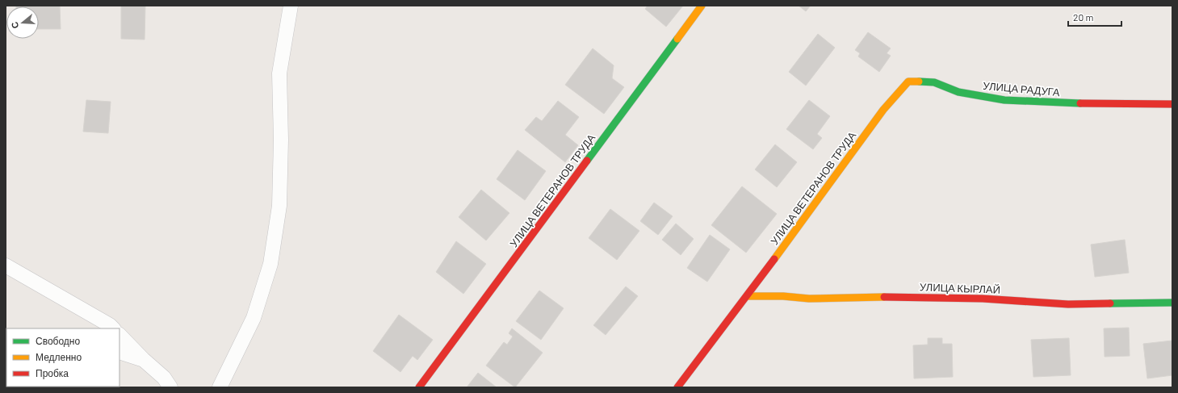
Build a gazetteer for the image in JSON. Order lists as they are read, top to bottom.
{
  "streets": {
    "street": ["УЛИЦА РАДУГА", "УЛИЦА ВЕТЕРАНОВ ТРУДА", "УЛИЦА КЫРЛАЙ"]
  },
  "crossings": [
    ["УЛИЦА РАДУГА", "УЛИЦА ВЕТЕРАНОВ ТРУДА"],
    ["УЛИЦА ВЕТЕРАНОВ ТРУДА", "УЛИЦА КЫРЛАЙ"]
  ],
  "legend": ["Свободно", "Медленно", "Пробка"],
  "scale_bar": "20 m",
  "north": "left"
}
